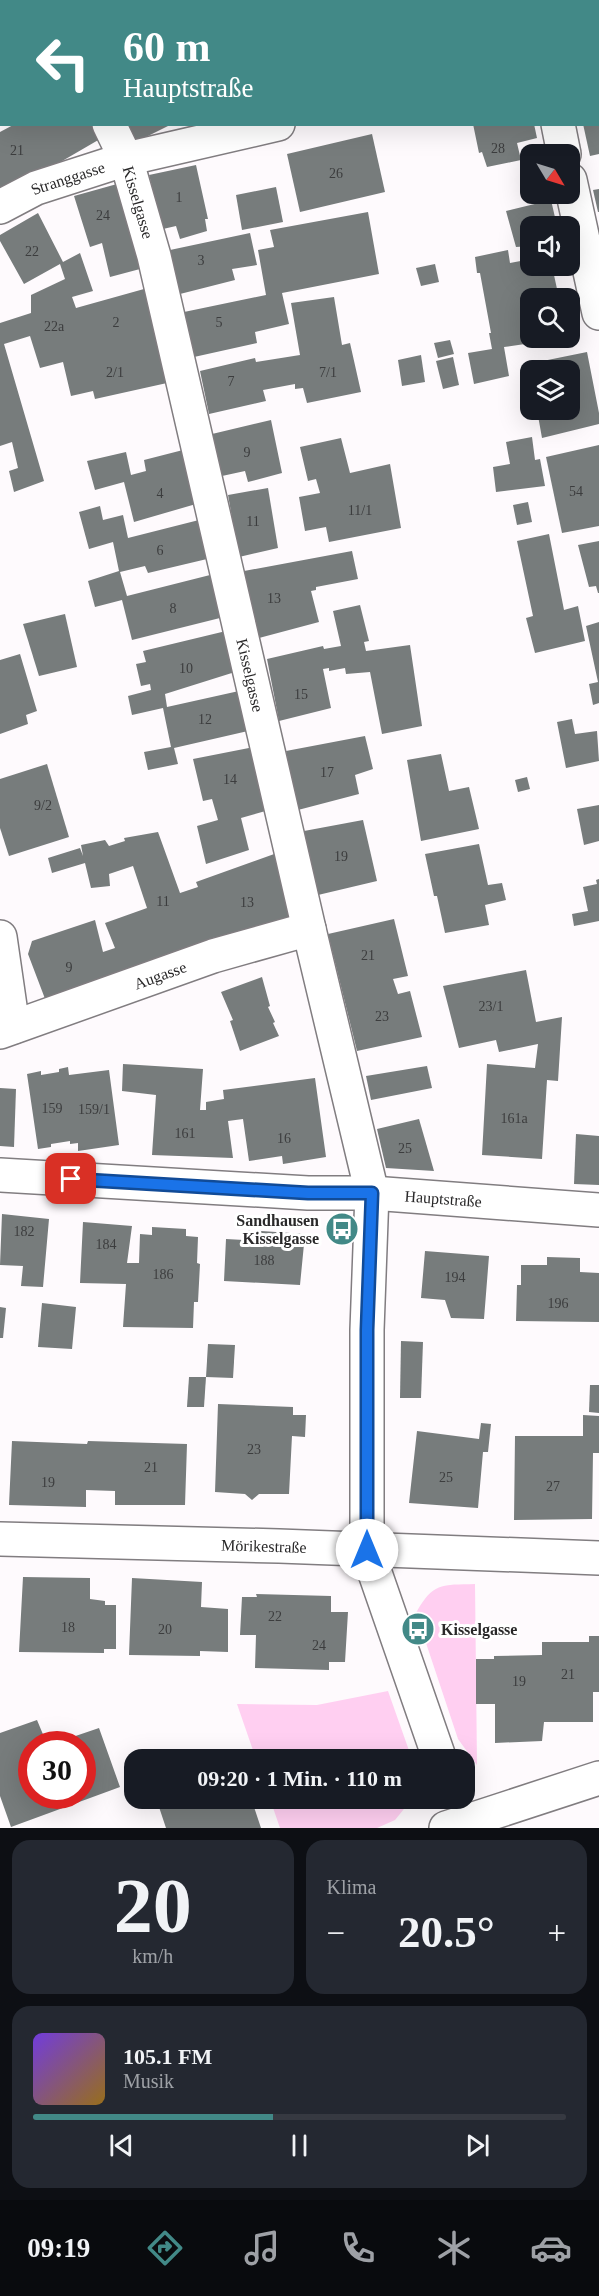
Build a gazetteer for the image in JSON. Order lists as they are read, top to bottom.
{
  "streets": {
    "street": [
      "Stranggasse",
      "Kisselgasse",
      "Augasse",
      "Hauptstraße",
      "Mörikestraße"
    ]
  },
  "crossings": [
    ["Stranggasse", "Kisselgasse"],
    ["Kisselgasse", "Augasse"],
    ["Kisselgasse", "Hauptstraße"],
    ["Kisselgasse", "Mörikestraße"]
  ],
  "places": {
    "bus stop": ["Sandhausen Kisselgasse", "Kisselgasse"]
  },
  "house_numbers": [
    "28",
    "21",
    "26",
    "1",
    "24",
    "22",
    "3",
    "2",
    "5",
    "22a",
    "2/1",
    "7/1",
    "7",
    "9",
    "54",
    "4",
    "11/1",
    "11",
    "6",
    "13",
    "8",
    "10",
    "15",
    "12",
    "17",
    "14",
    "9/2",
    "19",
    "11",
    "13",
    "21",
    "9",
    "23/1",
    "23",
    "159",
    "159/1",
    "161a",
    "161",
    "16",
    "25",
    "182",
    "184",
    "188",
    "186",
    "194",
    "196",
    "23",
    "21",
    "25",
    "19",
    "27",
    "22",
    "18",
    "20",
    "24",
    "21",
    "19"
  ],
  "north": "bottom right",
  "page": {
    "turn": ["60 m", "Hauptstraße"],
    "limit": "30",
    "trip": "09:20 · 1 Min. · 110 m",
    "tile": [
      ["20", "km/h"],
      "Klima"
    ],
    "heat": ["−", "20.5°", "+"],
    "song": ["105.1 FM", "Musik"],
    "tabs": "09:19"
  }
}
